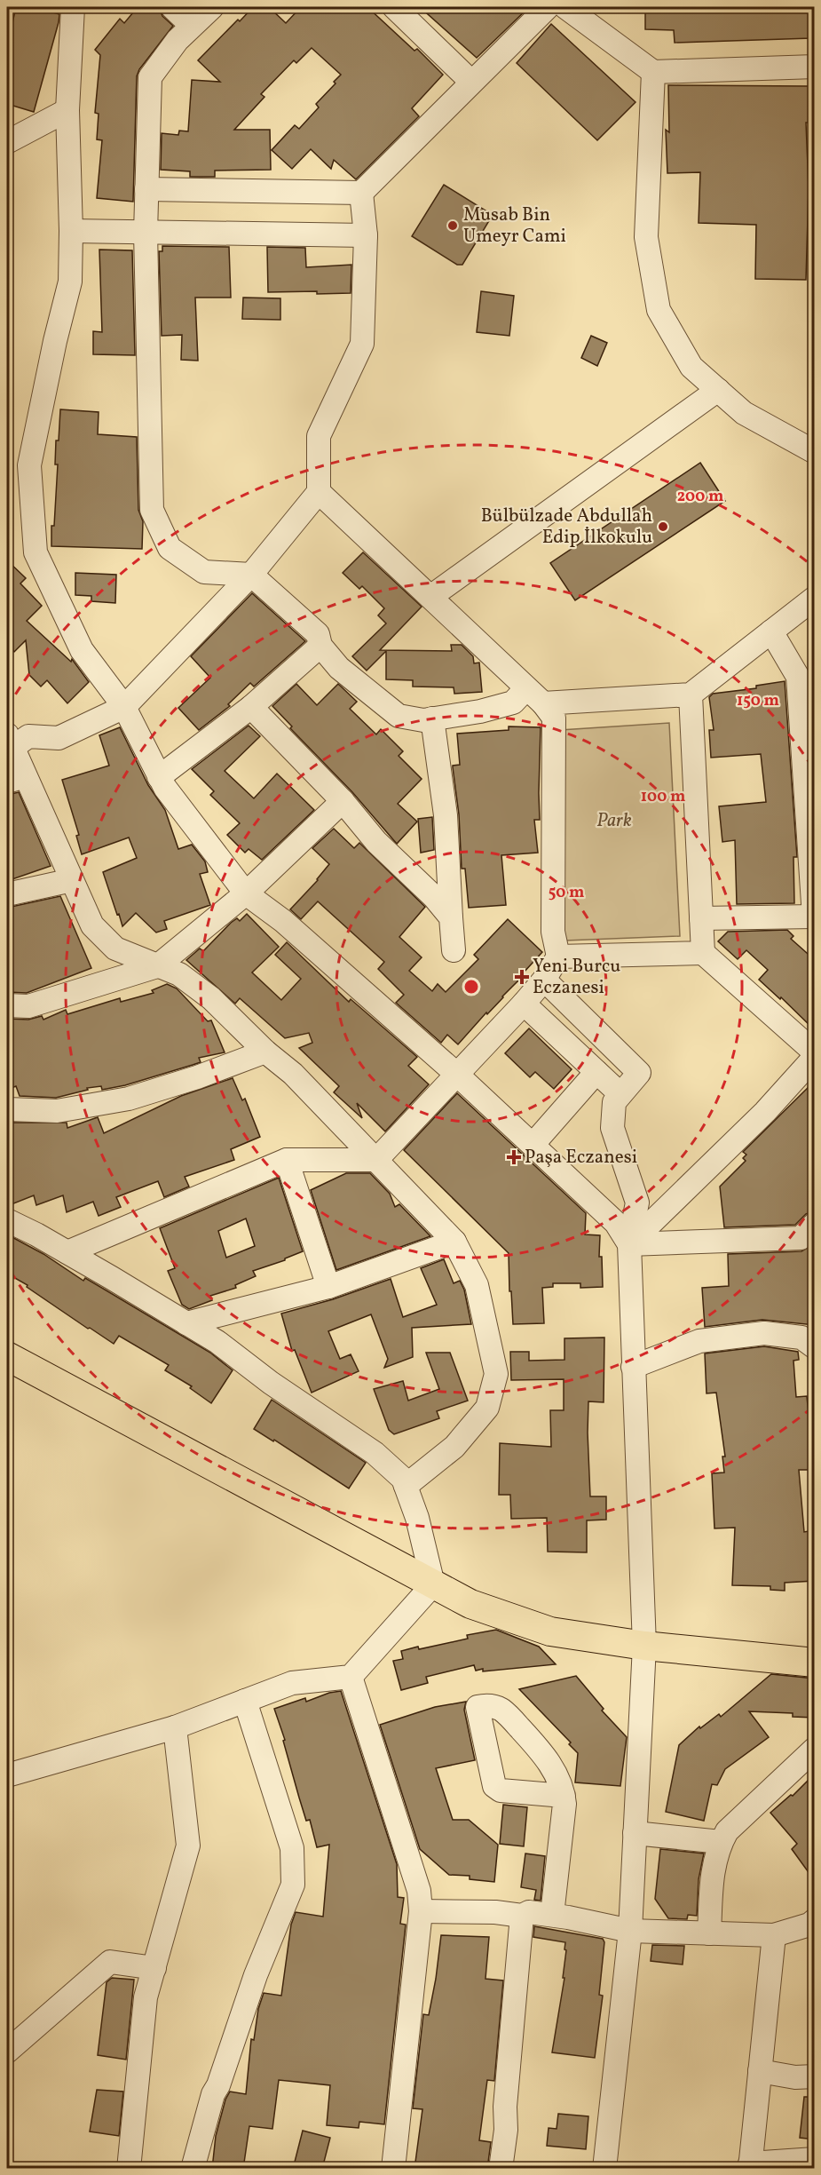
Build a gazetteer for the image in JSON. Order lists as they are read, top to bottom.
{
  "parks": ["Park"],
  "places": {
    "other": ["Musab Bin Umeyr Cami", "Bülbülzade Abdullah Edip İlkokulu"],
    "health": ["Yeni Burcu Eczanesi", "Paşa Eczanesi"]
  },
  "rings": [
    "200 m",
    "150 m",
    "100 m",
    "50 m"
  ]
}
